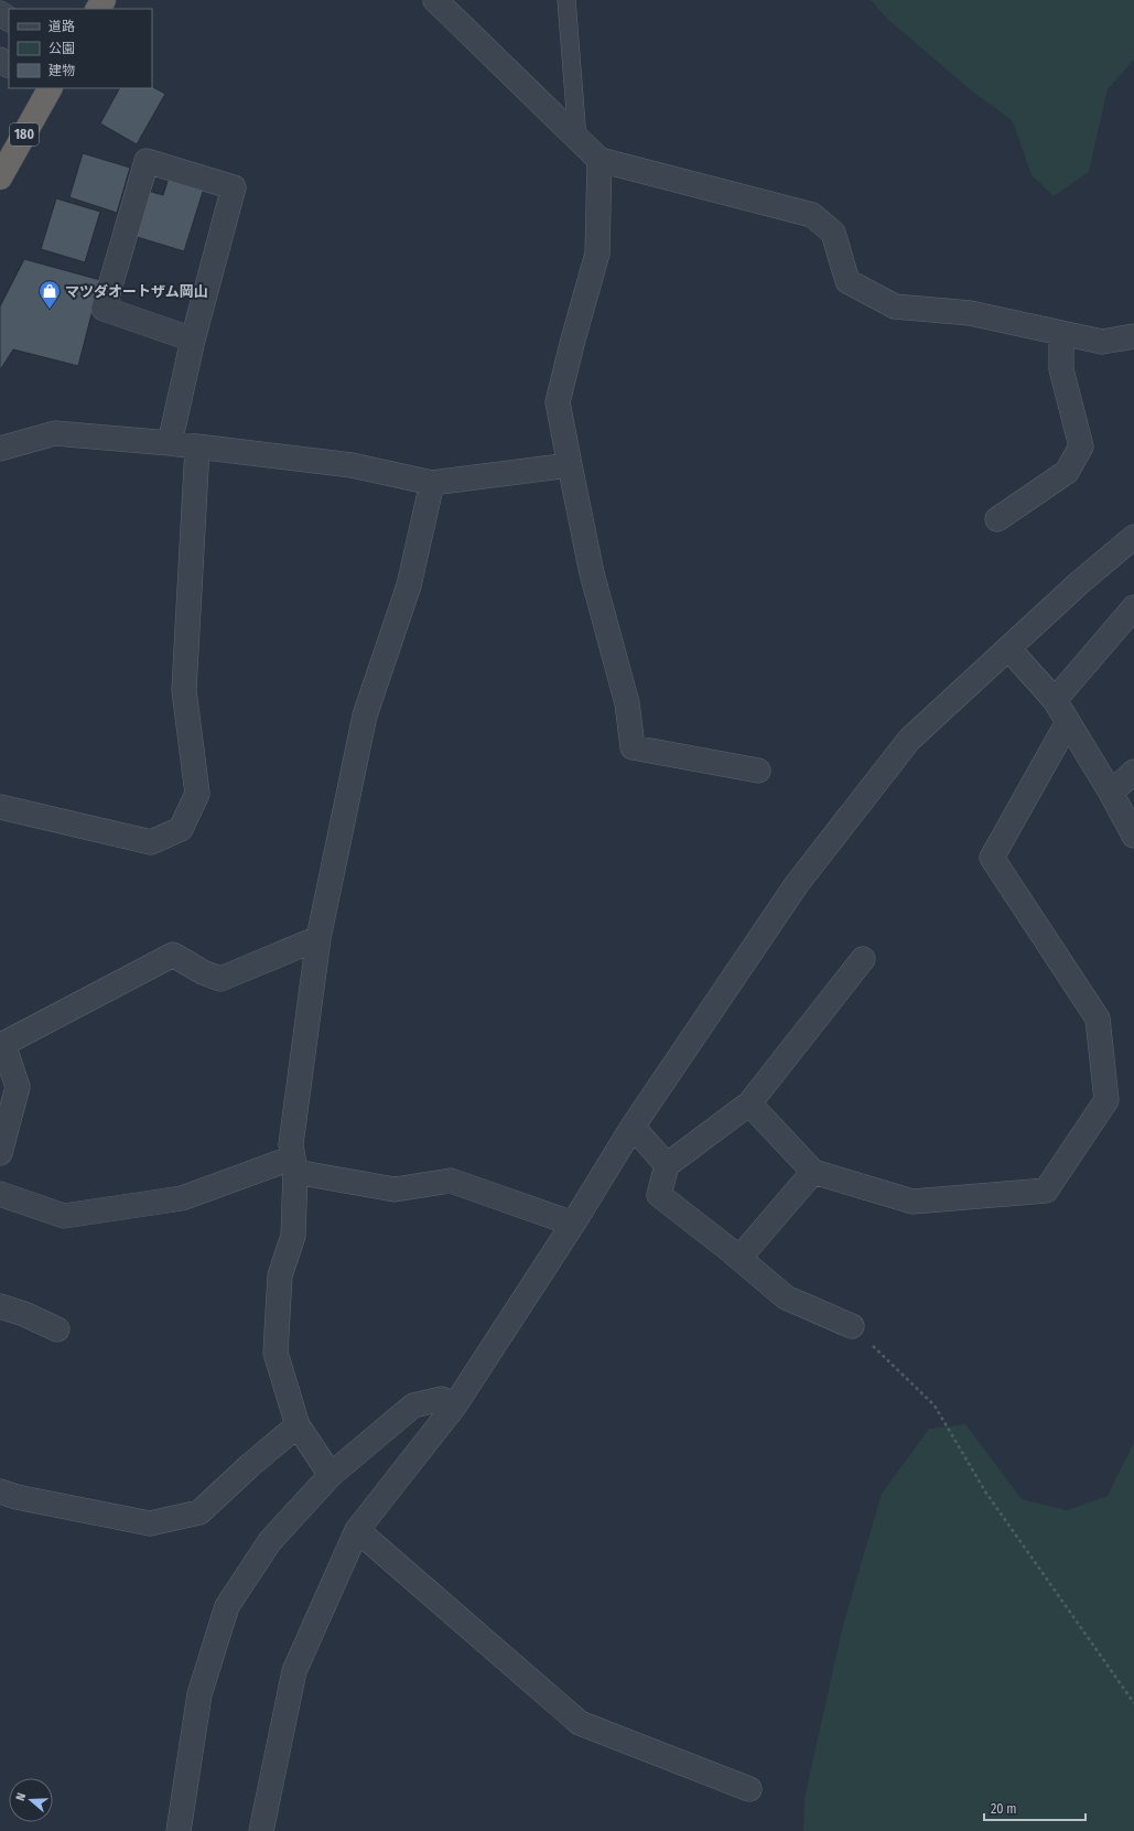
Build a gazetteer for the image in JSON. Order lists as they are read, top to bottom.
{
  "streets": {
    "highway": ["180"]
  },
  "places": {
    "shop": ["マツダオートザム岡山"]
  },
  "legend": ["道路", "公園", "建物"],
  "scale_bar": "20 m",
  "north": "left"
}
